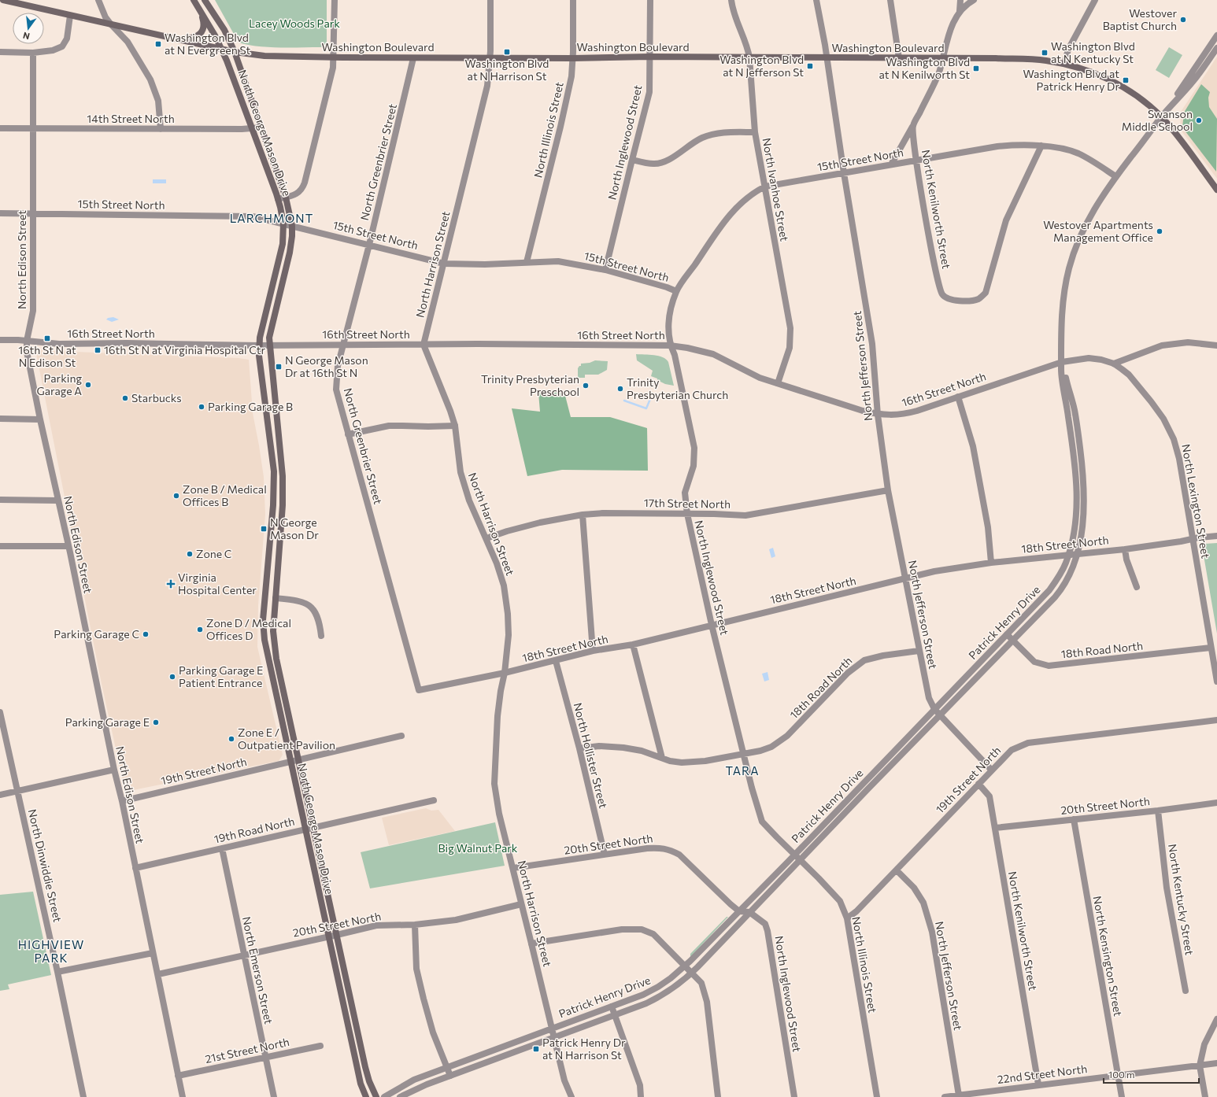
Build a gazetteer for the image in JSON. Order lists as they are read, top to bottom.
{
  "streets": {
    "main road": ["Washington Boulevard", "North George Mason Drive"],
    "street": [
      "14th Street North",
      "North Illinois Street",
      "North Inglewood Street",
      "15th Street North",
      "North Greenbrier Street",
      "North Ivanhoe Street",
      "North Kenilworth Street",
      "North Edison Street",
      "North Harrison Street",
      "16th Street North",
      "North Jefferson Street",
      "North Lexington Street",
      "17th Street North",
      "18th Street North",
      "Patrick Henry Drive",
      "18th Road North",
      "North Hollister Street",
      "19th Street North",
      "20th Street North",
      "19th Road North",
      "North Dinwiddie Street",
      "North Kentucky Street",
      "North Kensington Street",
      "North Emerson Street",
      "21st Street North",
      "22nd Street North"
    ]
  },
  "crossings": [
    ["Washington Boulevard", "North Illinois Street"],
    ["Washington Boulevard", "North George Mason Drive"],
    ["Washington Boulevard", "North Inglewood Street"],
    ["Washington Boulevard", "North Greenbrier Street"],
    ["Washington Boulevard", "North Ivanhoe Street"],
    ["Washington Boulevard", "North Harrison Street"],
    ["Washington Boulevard", "North Jefferson Street"],
    ["Washington Boulevard", "Patrick Henry Drive"],
    ["14th Street North", "North George Mason Drive"],
    ["14th Street North", "North Edison Street"],
    ["North Illinois Street", "North Inglewood Street"],
    ["North Illinois Street", "15th Street North"],
    ["North Illinois Street", "Patrick Henry Drive"],
    ["North Illinois Street", "19th Street North"],
    ["North George Mason Drive", "15th Street North"],
    ["North George Mason Drive", "16th Street North"],
    ["North George Mason Drive", "19th Street North"],
    ["North George Mason Drive", "20th Street North"],
    ["North George Mason Drive", "19th Road North"],
    ["North Inglewood Street", "15th Street North"],
    ["North Inglewood Street", "16th Street North"],
    ["North Inglewood Street", "17th Street North"],
    ["North Inglewood Street", "18th Street North"],
    ["North Inglewood Street", "Patrick Henry Drive"],
    ["North Inglewood Street", "18th Road North"],
    ["15th Street North", "North Greenbrier Street"],
    ["15th Street North", "North Ivanhoe Street"],
    ["15th Street North", "North Kenilworth Street"],
    ["15th Street North", "North Edison Street"],
    ["15th Street North", "North Harrison Street"],
    ["15th Street North", "North Jefferson Street"],
    ["15th Street North", "Patrick Henry Drive"],
    ["North Greenbrier Street", "16th Street North"],
    ["North Greenbrier Street", "18th Street North"],
    ["North Ivanhoe Street", "16th Street North"],
    ["North Kenilworth Street", "19th Street North"],
    ["North Kenilworth Street", "20th Street North"],
    ["North Kenilworth Street", "22nd Street North"],
    ["North Edison Street", "16th Street North"],
    ["North Edison Street", "19th Street North"],
    ["North Edison Street", "20th Street North"],
    ["North Edison Street", "19th Road North"],
    ["North Edison Street", "21st Street North"],
    ["North Harrison Street", "16th Street North"],
    ["North Harrison Street", "17th Street North"],
    ["North Harrison Street", "18th Street North"],
    ["North Harrison Street", "Patrick Henry Drive"],
    ["North Harrison Street", "20th Street North"],
    ["16th Street North", "North Jefferson Street"],
    ["16th Street North", "North Lexington Street"],
    ["16th Street North", "Patrick Henry Drive"],
    ["North Jefferson Street", "17th Street North"],
    ["North Jefferson Street", "18th Street North"],
    ["North Jefferson Street", "Patrick Henry Drive"],
    ["North Jefferson Street", "18th Road North"],
    ["North Jefferson Street", "19th Street North"],
    ["North Jefferson Street", "22nd Street North"],
    ["North Lexington Street", "18th Street North"],
    ["North Lexington Street", "18th Road North"],
    ["18th Street North", "Patrick Henry Drive"],
    ["18th Street North", "North Hollister Street"],
    ["Patrick Henry Drive", "18th Road North"],
    ["Patrick Henry Drive", "20th Street North"],
    ["North Hollister Street", "20th Street North"],
    ["20th Street North", "North Kentucky Street"],
    ["20th Street North", "North Kensington Street"],
    ["20th Street North", "North Emerson Street"],
    ["19th Road North", "North Emerson Street"],
    ["North Kensington Street", "22nd Street North"],
    ["North Emerson Street", "21st Street North"]
  ],
  "districts": ["LARCHMONT", "TARA", "HIGHVIEW PARK"],
  "parks": ["Lacey Woods Park", "Big Walnut Park"],
  "places": {
    "other": [
      "Westover Baptist Church",
      "Swanson Middle School",
      "Westover Apartments Management Office",
      "Parking Garage A",
      "Trinity Presbyterian Preschool",
      "Trinity Presbyterian Church",
      "Starbucks",
      "Parking Garage B",
      "Zone B / Medical Offices B",
      "Zone C",
      "Zone D / Medical Offices D",
      "Parking Garage C",
      "Parking Garage E Patient Entrance",
      "Parking Garage E",
      "Zone E / Outpatient Pavilion"
    ],
    "transit": [
      "Washington Blvd at N Evergreen St",
      "Washington Blvd at N Harrison St",
      "Washington Blvd at N Kentucky St",
      "Washington Blvd at N Jefferson St",
      "Washington Blvd at N Kenilworth St",
      "Washington Blvd at Patrick Henry Dr",
      "16th St N at N Edison St",
      "16th St N at Virginia Hospital Ctr",
      "N George Mason Dr at 16th St N",
      "N George Mason Dr",
      "Patrick Henry Dr at N Harrison St"
    ],
    "health": ["Virginia Hospital Center"]
  },
  "scale_bar": "100 m",
  "north": "bottom"
}
